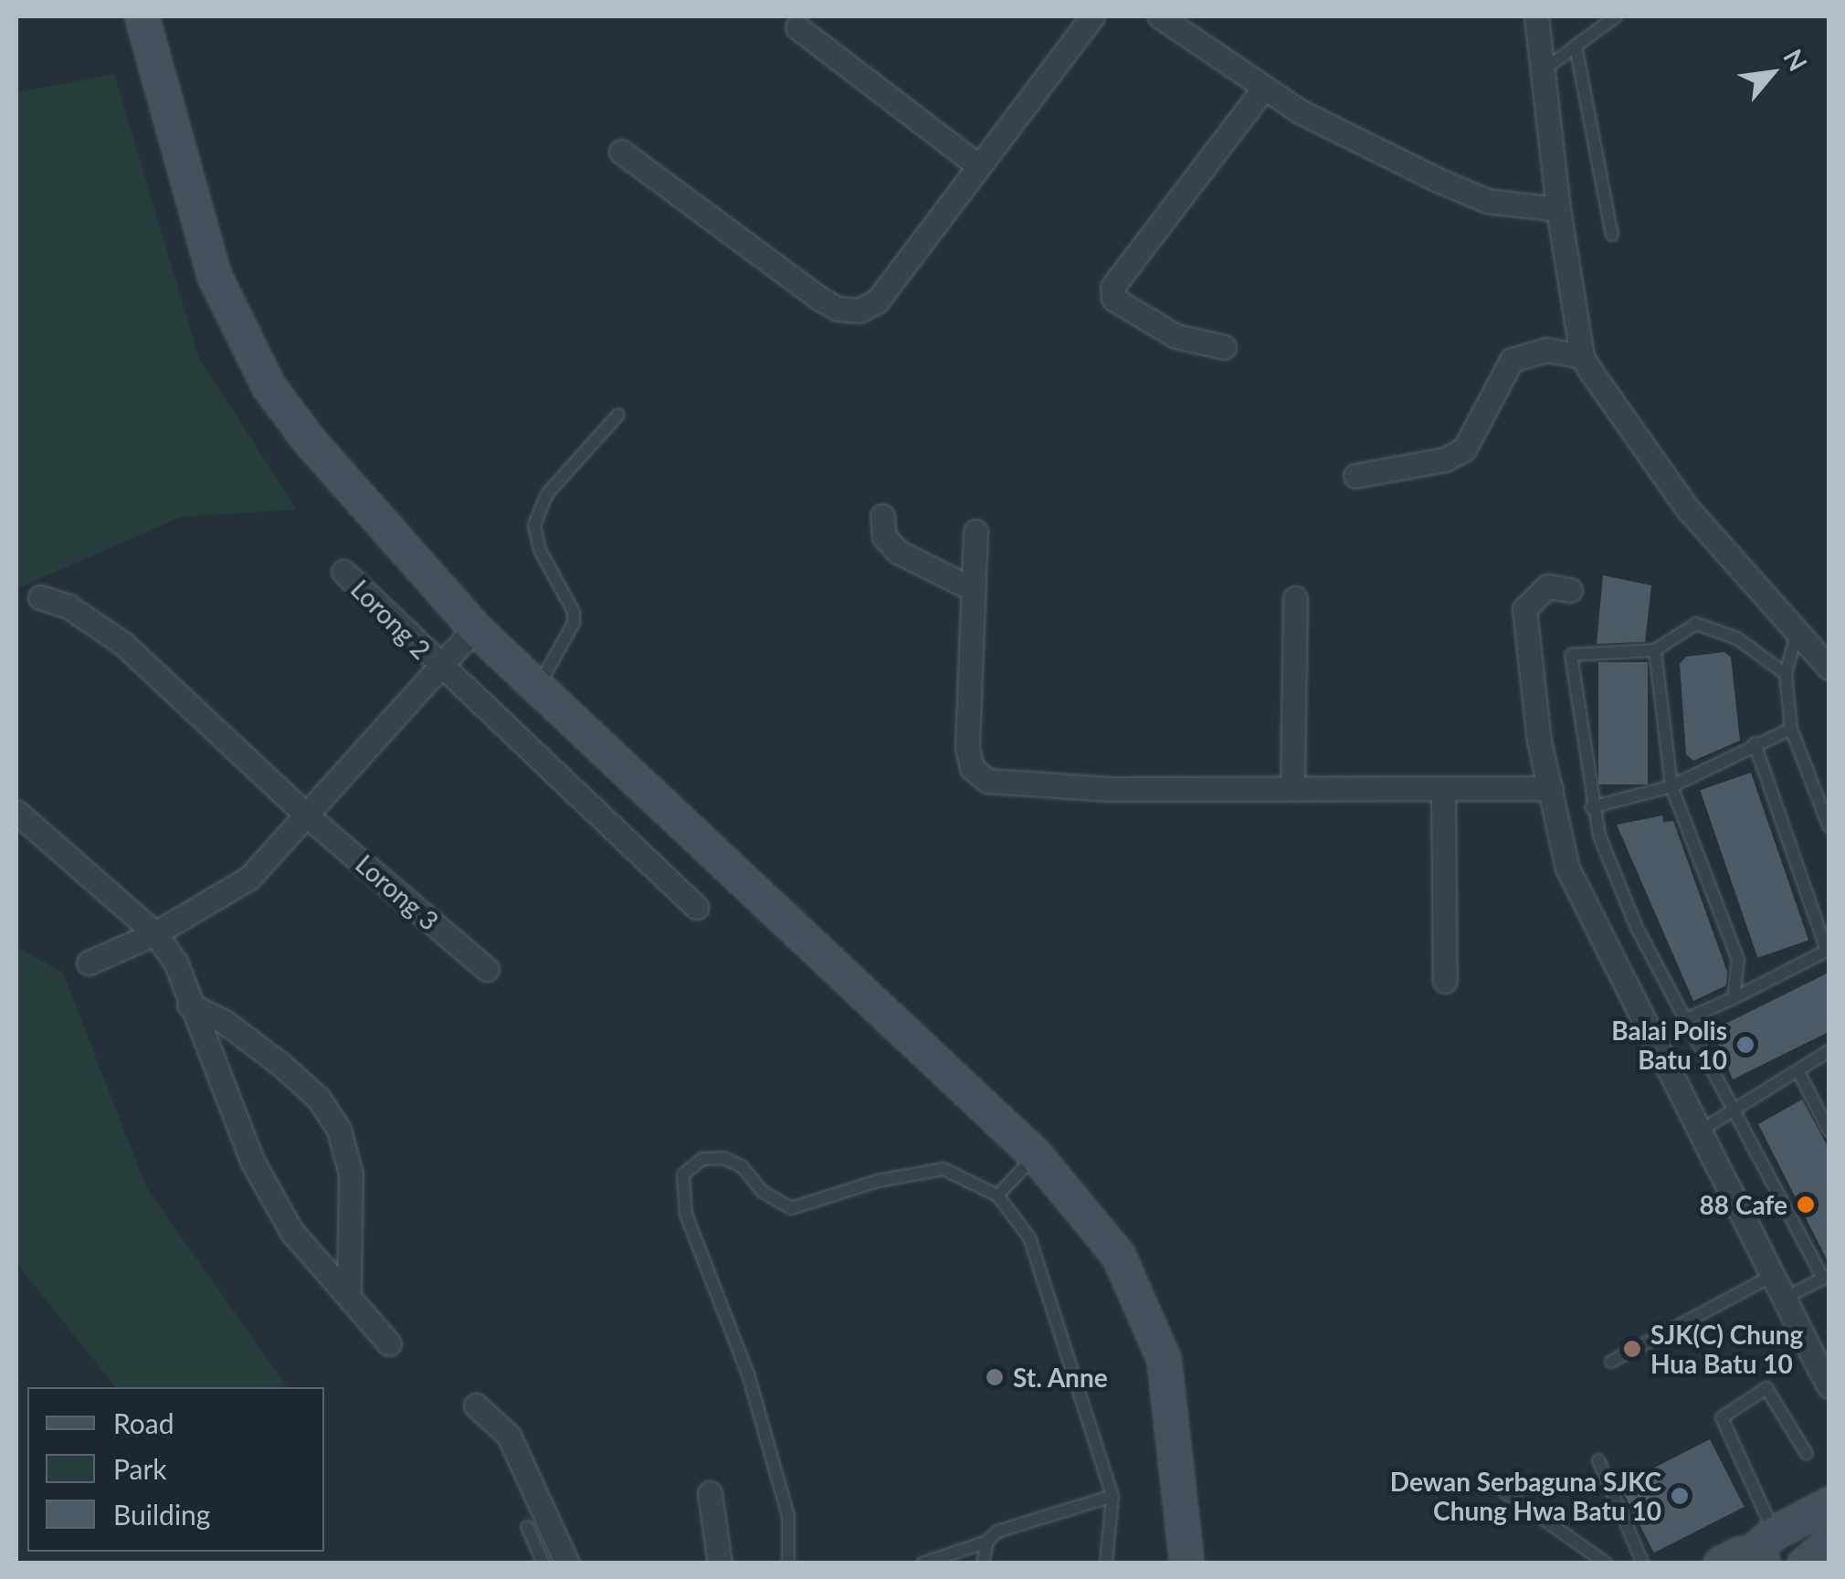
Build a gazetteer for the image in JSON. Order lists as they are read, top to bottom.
{
  "streets": {
    "street": ["Lorong 2", "Lorong 3"]
  },
  "places": [
    "Balai Polis Batu 10",
    "88 Cafe",
    "SJK(C) Chung Hua Batu 10",
    "St. Anne",
    "Dewan Serbaguna SJKC Chung Hwa Batu 10"
  ],
  "legend": ["Road", "Park", "Building"],
  "north": "top right"
}
